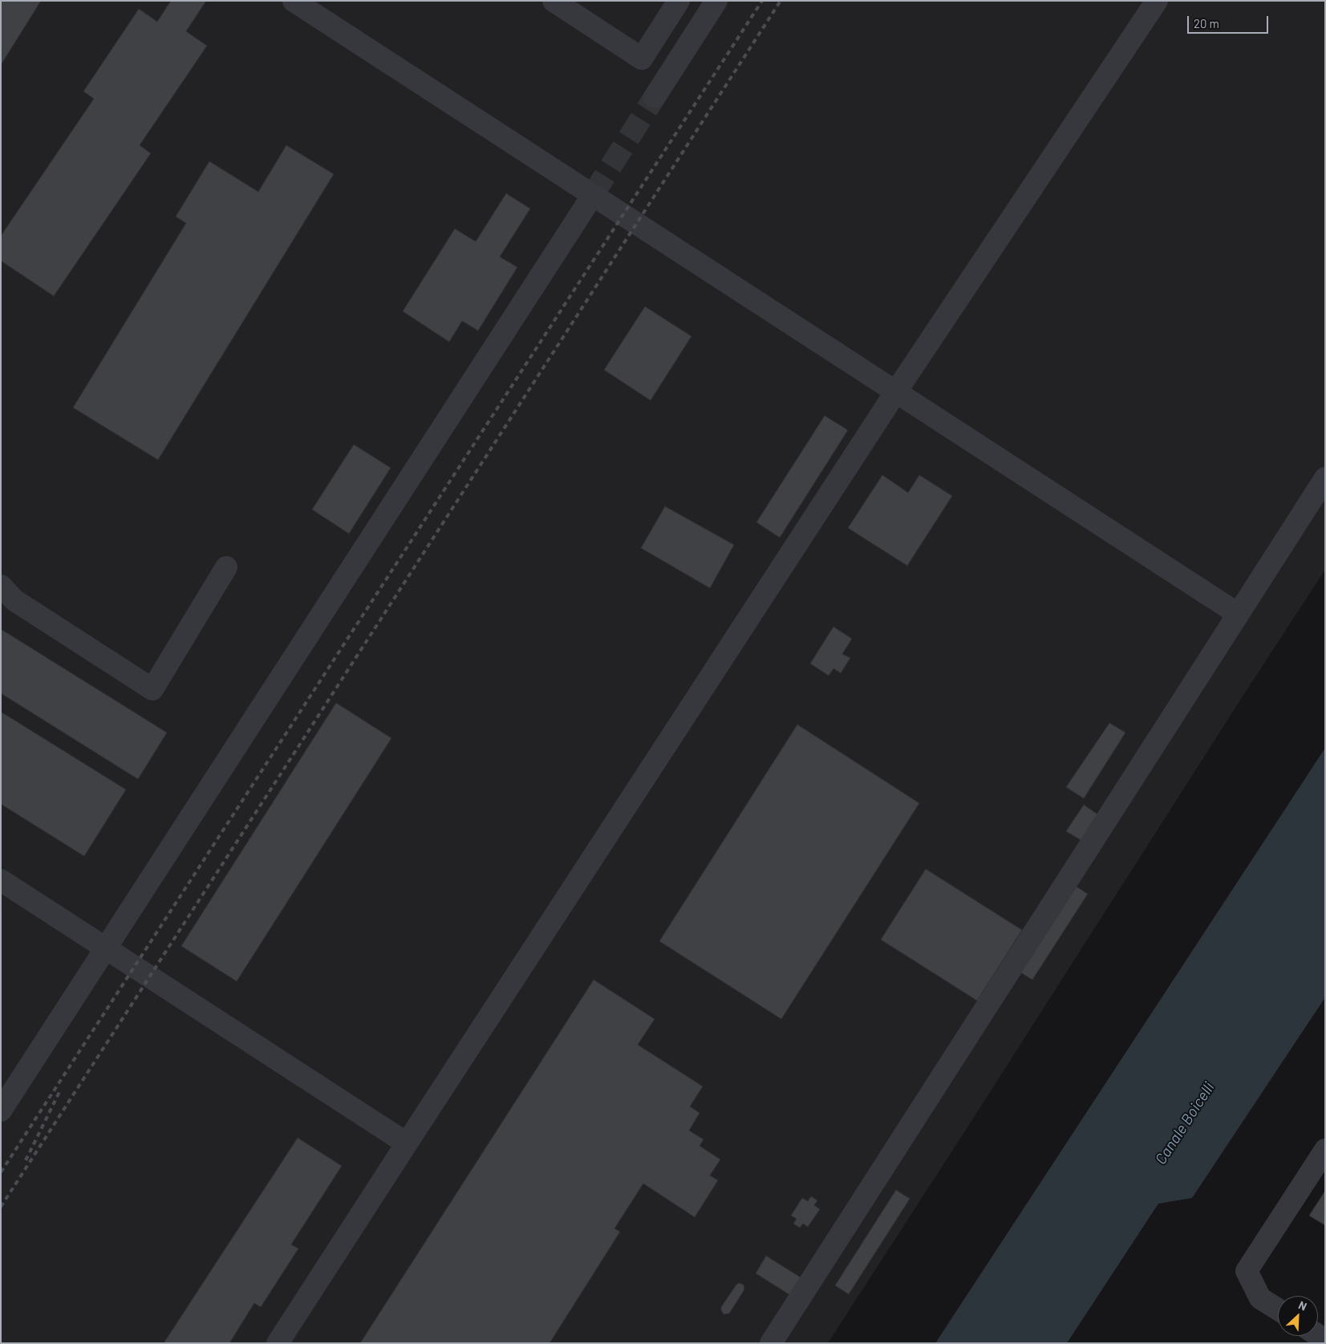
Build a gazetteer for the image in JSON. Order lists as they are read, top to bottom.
{
  "water": ["Canale Boicelli"],
  "scale_bar": "20 m",
  "north": "top right"
}
